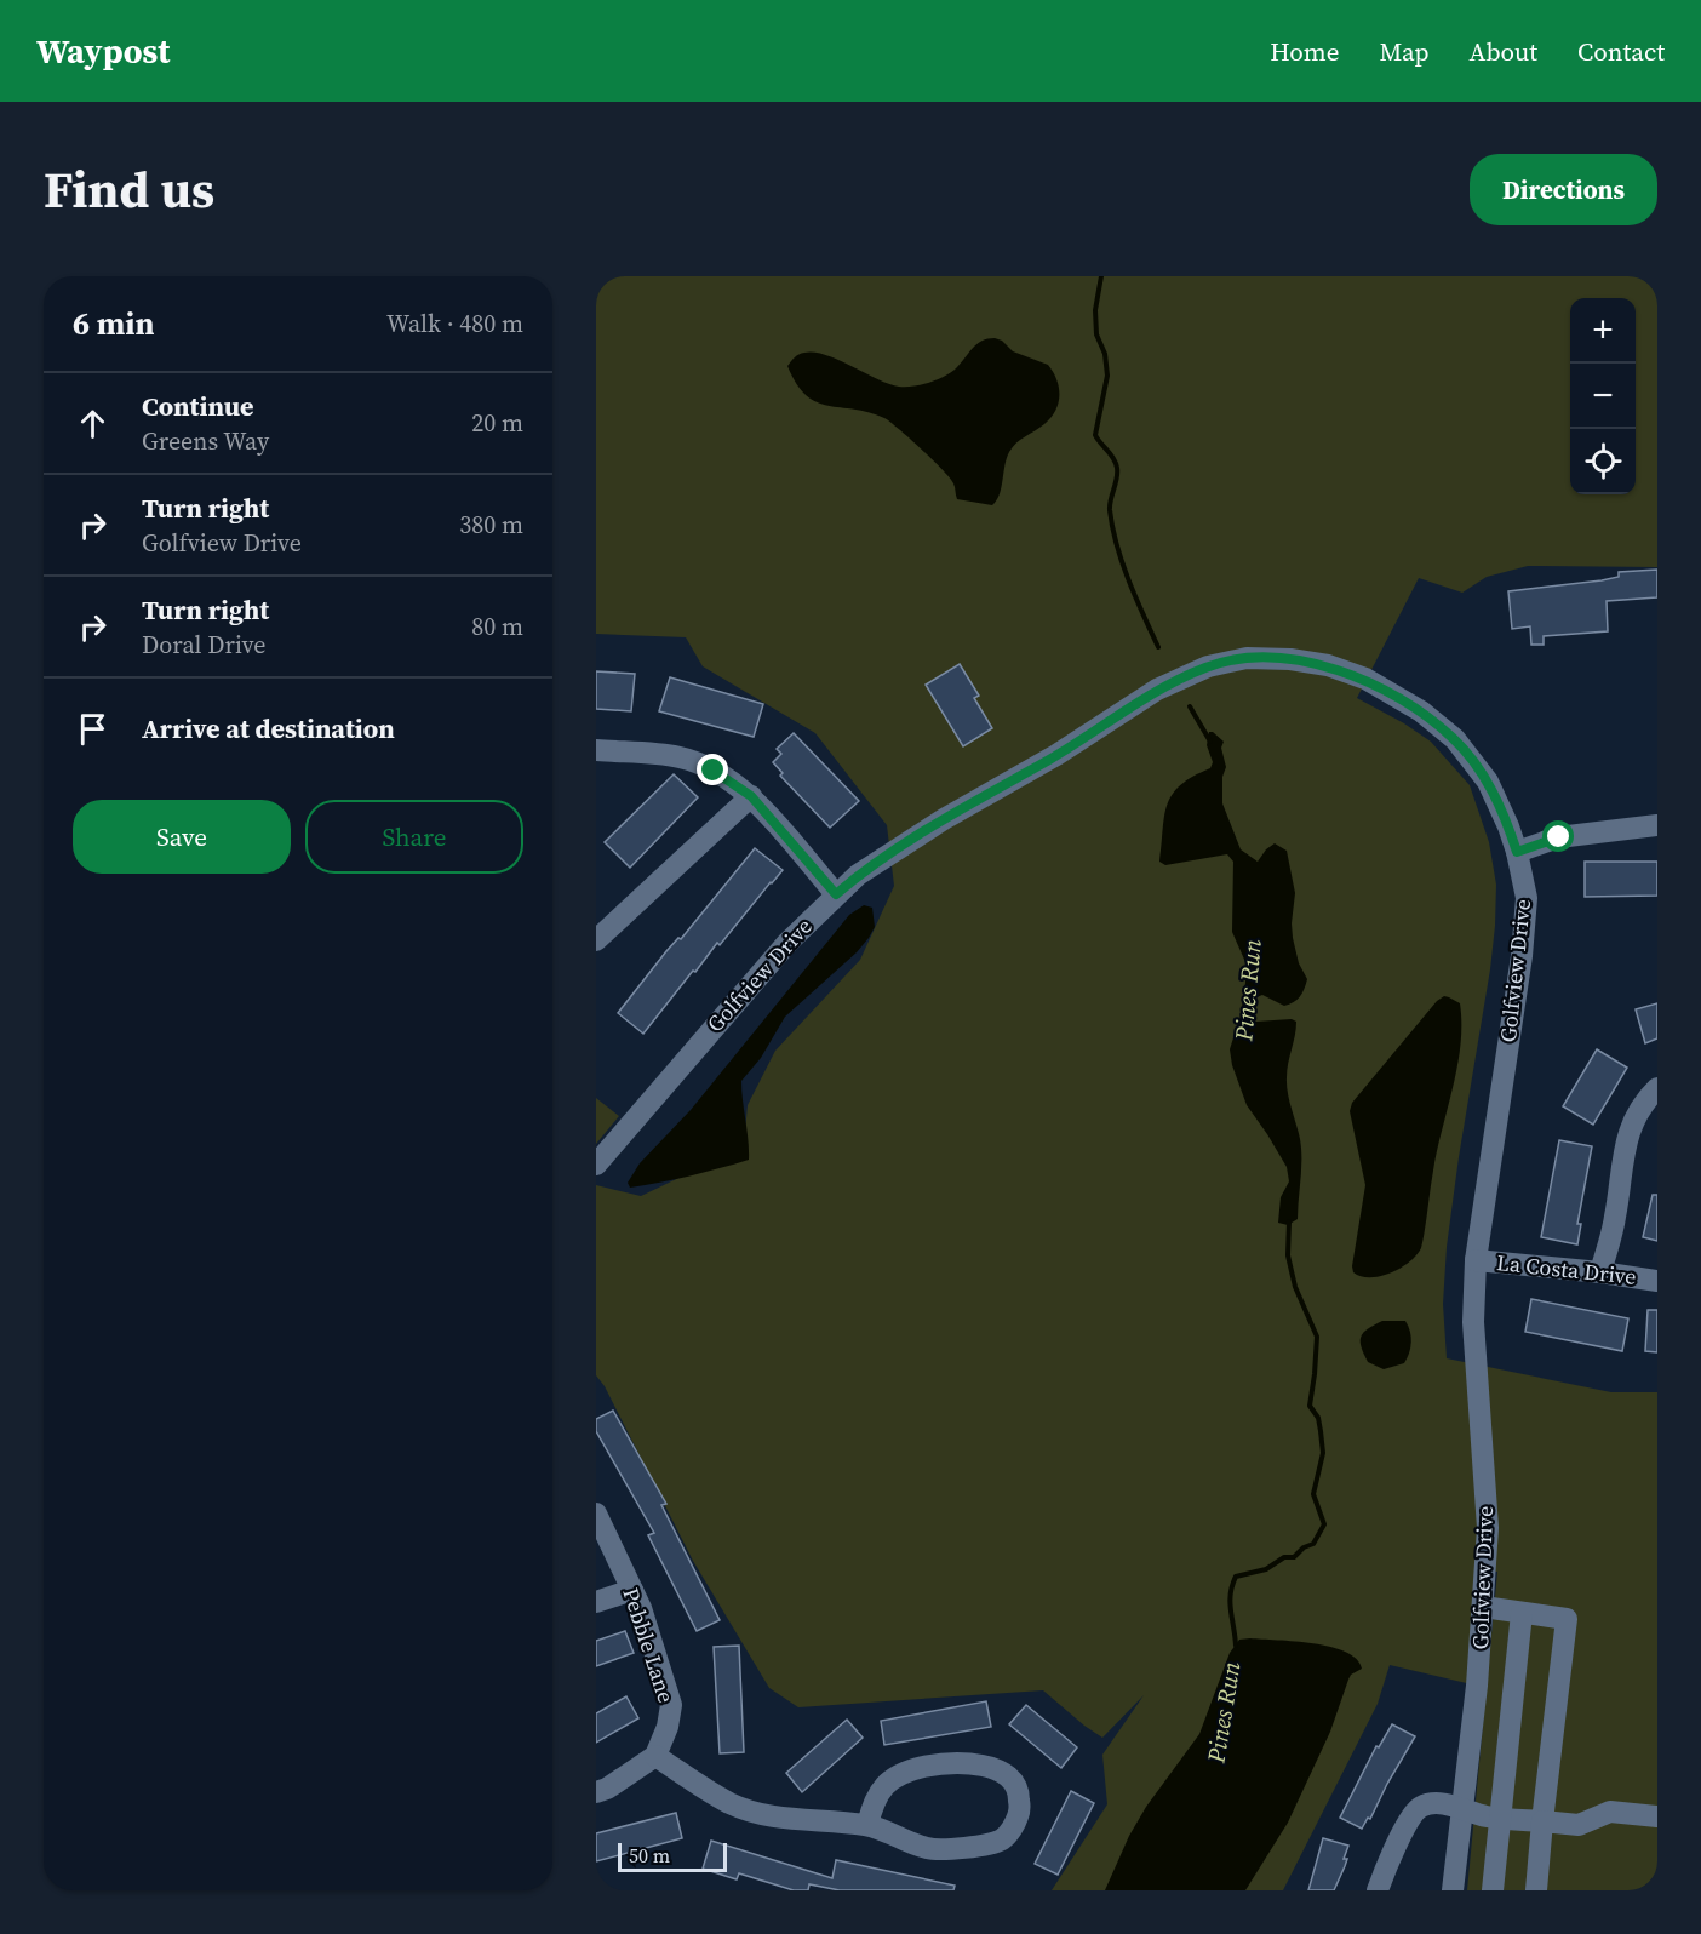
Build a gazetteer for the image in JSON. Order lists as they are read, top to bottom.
{
  "streets": {
    "street": ["Golfview Drive", "La Costa Drive", "Pebble Lane"]
  },
  "crossings": [
    ["Golfview Drive", "La Costa Drive"]
  ],
  "water": ["Pines Run"],
  "scale_bar": "50 m",
  "page": {
    "header": "Waypost",
    "nav": [
      "Home",
      "Map",
      "About",
      "Contact"
    ],
    "title": "Find us",
    "buttons": [
      "Directions",
      ["Save", "Share"]
    ],
    "heading": ["6 min", "Walk · 480 m"],
    "map_buttons": ["+", "−"],
    "list": [
      ["Continue", "Greens Way", "20 m"],
      ["Turn right", "Golfview Drive", "380 m"],
      ["Turn right", "Doral Drive", "80 m"],
      "Arrive at destination"
    ],
    "scale": "50 m"
  }
}
